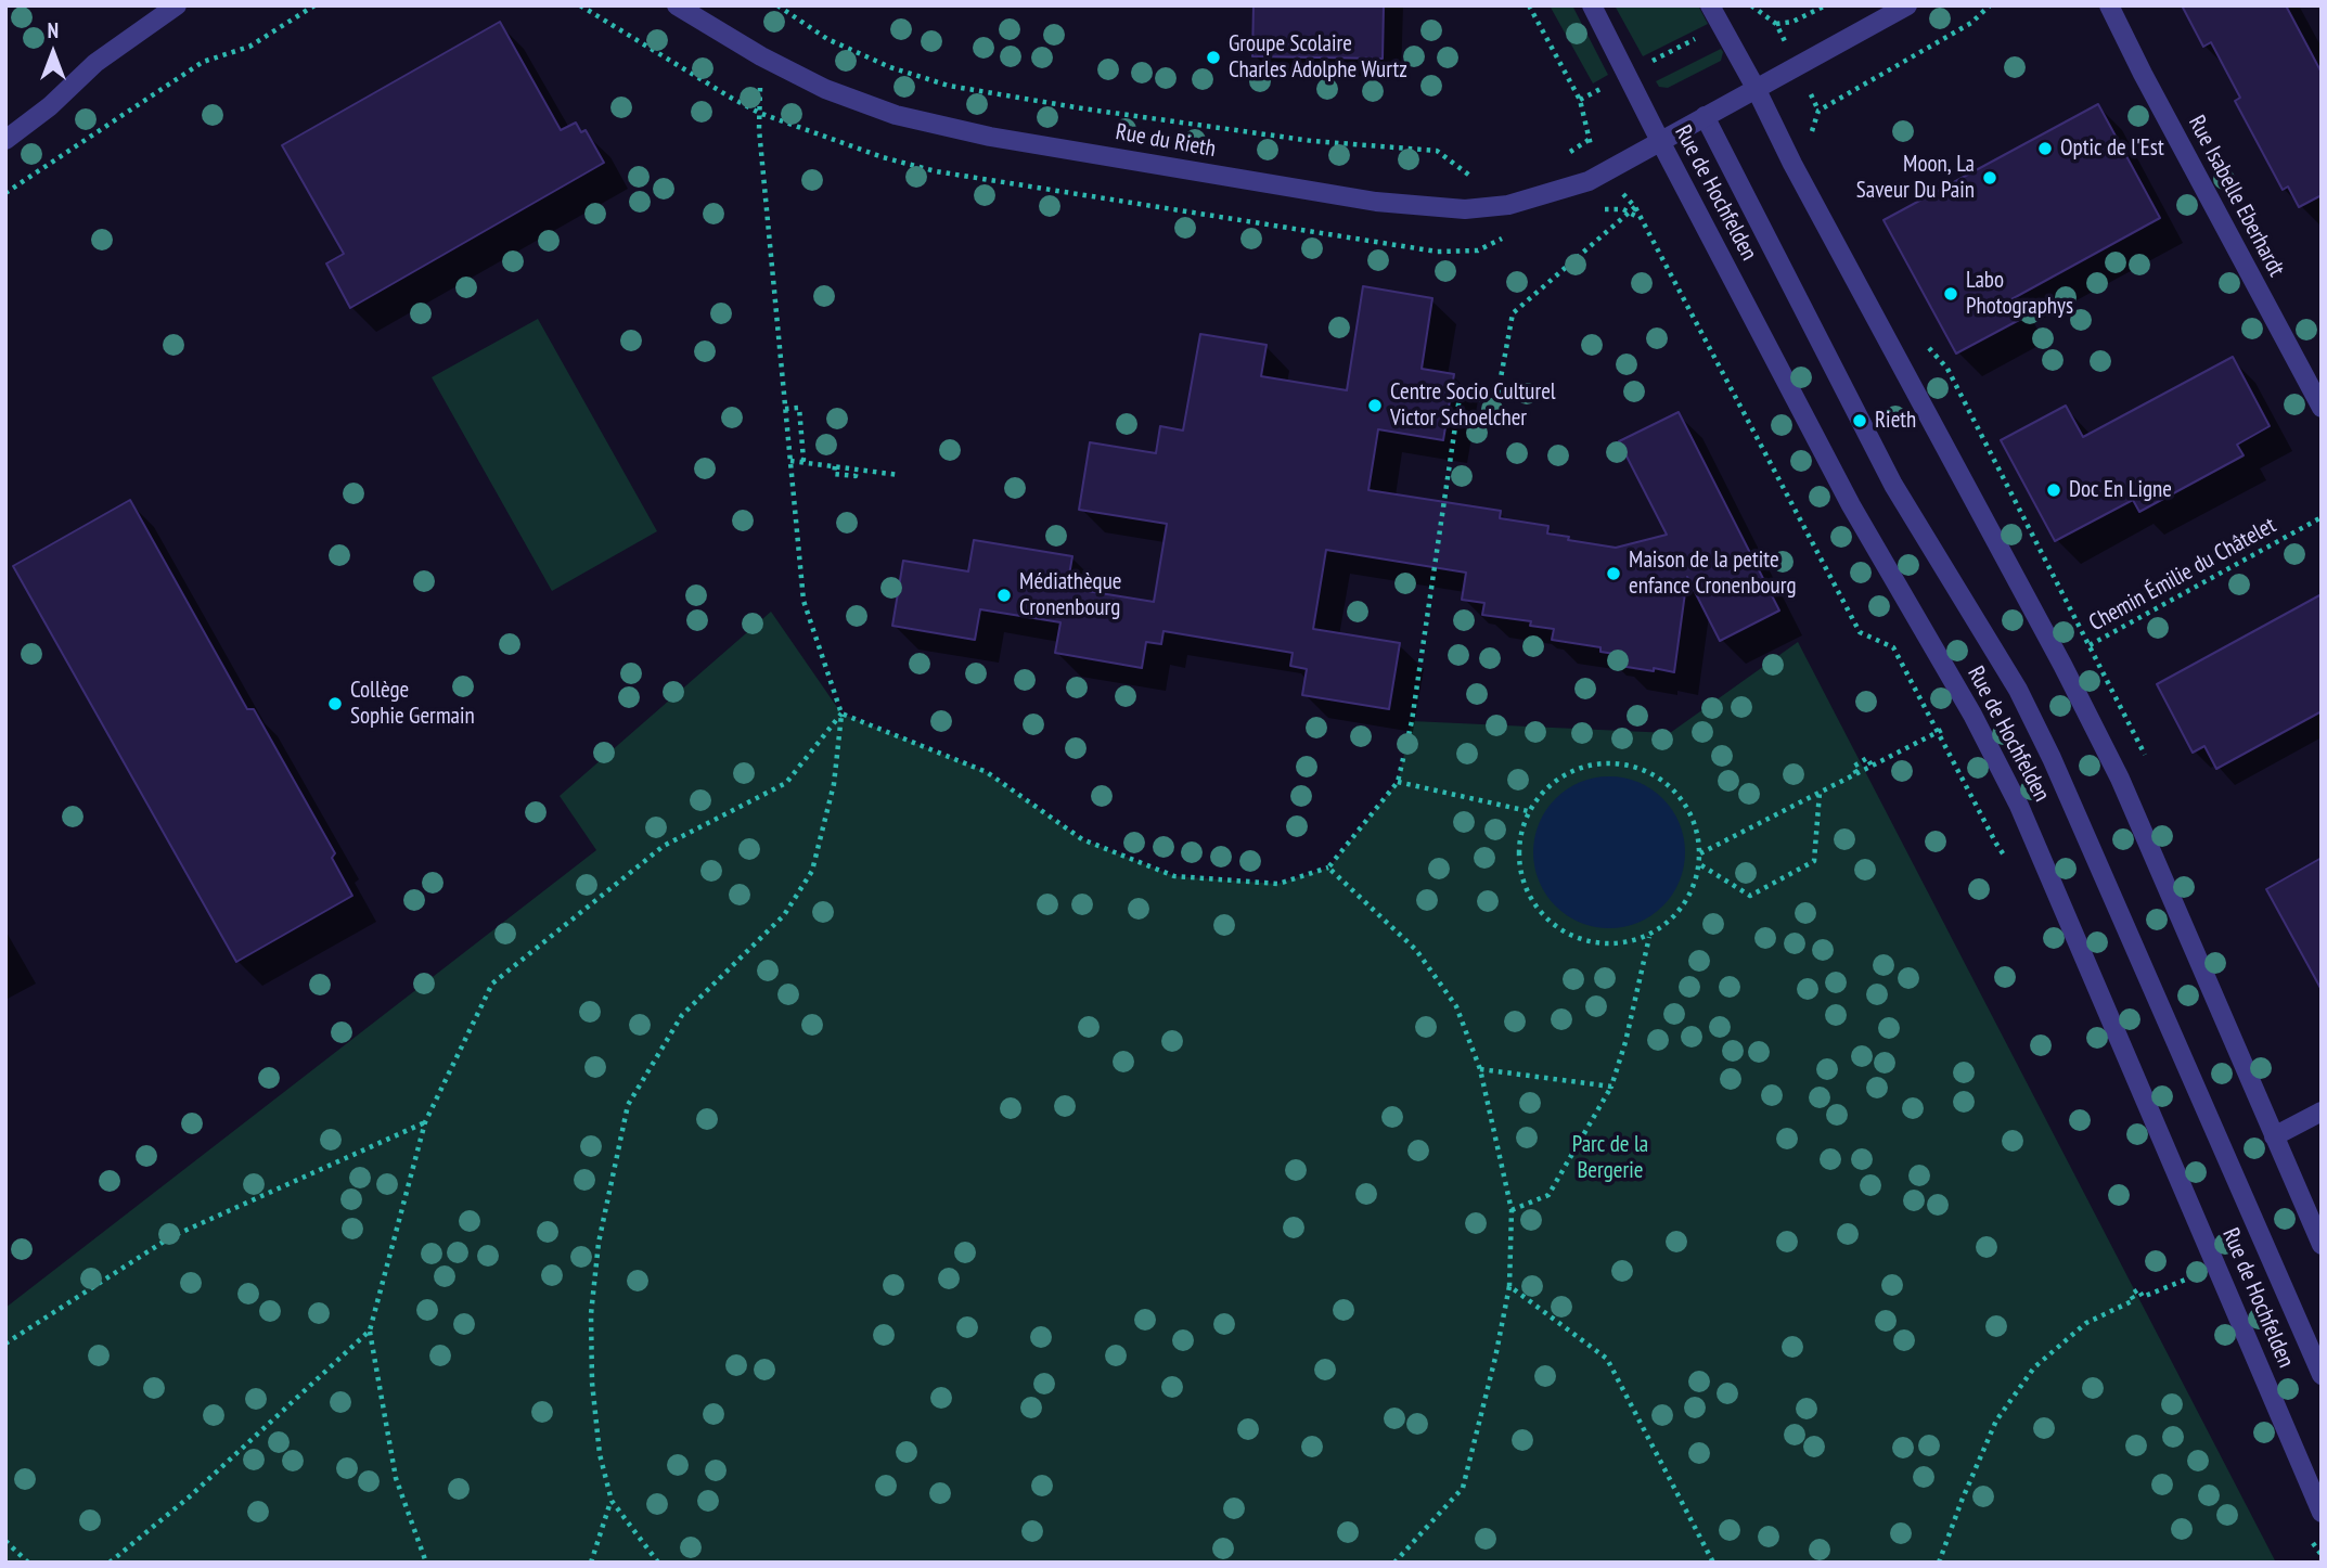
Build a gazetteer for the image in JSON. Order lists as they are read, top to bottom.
{
  "streets": {
    "street": ["Rue du Rieth", "Rue de Hochfelden", "Rue Isabelle Eberhardt"],
    "path": ["Chemin Émilie du Châtelet"]
  },
  "crossings": [
    ["Rue du Rieth", "Rue de Hochfelden"]
  ],
  "parks": ["Parc de la Bergerie"],
  "places": [
    "Groupe Scolaire Charles Adolphe Wurtz",
    "Optic de l'Est",
    "Moon, La Saveur Du Pain",
    "Labo Photographys",
    "Centre Socio Culturel Victor Schoelcher",
    "Rieth",
    "Doc En Ligne",
    "Maison de la petite enfance Cronenbourg",
    "Médiathèque Cronenbourg",
    "Collège Sophie Germain"
  ],
  "north": "top"
}
